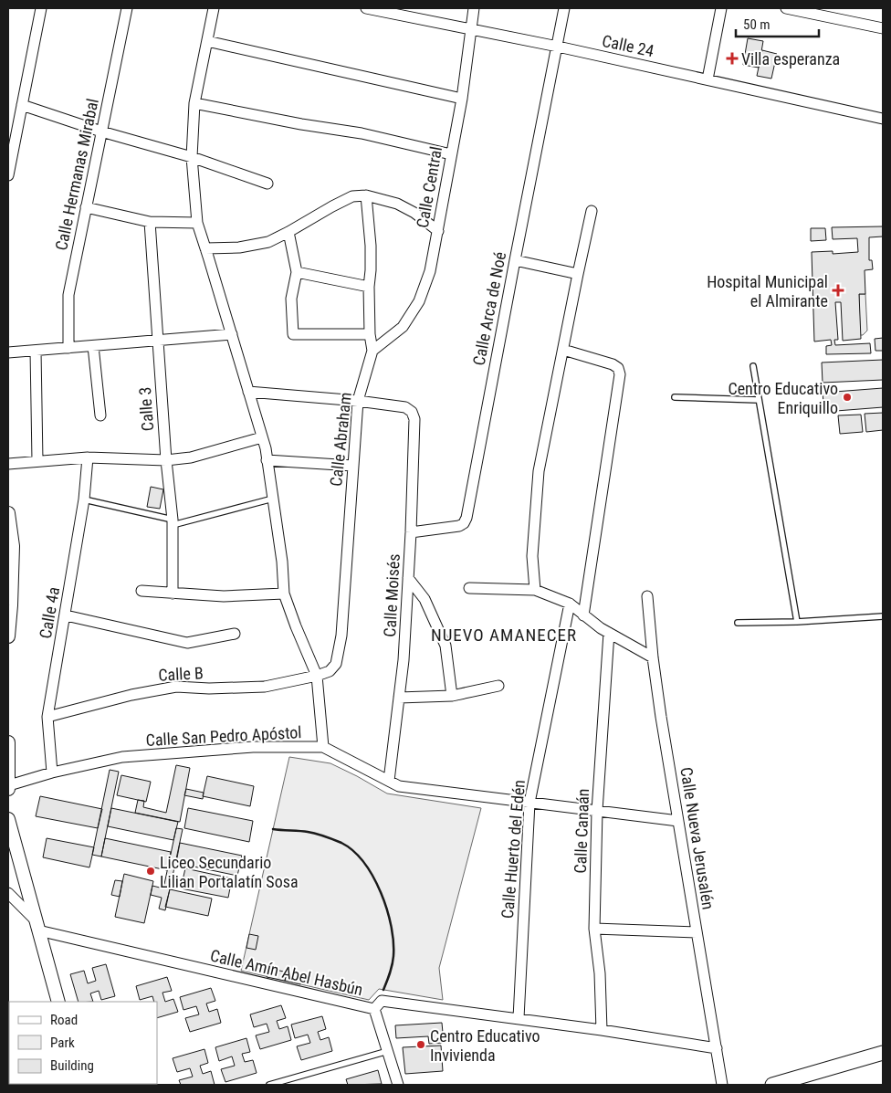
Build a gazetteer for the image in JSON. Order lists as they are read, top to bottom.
{
  "streets": {
    "street": [
      "Calle 24",
      "Calle Hermanas Mirabal",
      "Calle Central",
      "Calle Arca de Noé",
      "Calle 3",
      "Calle Abraham",
      "Calle Moisés",
      "Calle 4a",
      "Calle B",
      "Calle San Pedro Apóstol",
      "Calle Canaán",
      "Calle Nueva Jerusalén",
      "Calle Huerto del Edén",
      "Calle Amín Abel Hasbún"
    ]
  },
  "crossings": [
    ["Calle 24", "Calle Central"],
    ["Calle 24", "Calle Arca de Noé"],
    ["Calle Central", "Calle Abraham"],
    ["Calle Arca de Noé", "Calle Moisés"],
    ["Calle Abraham", "Calle Moisés"],
    ["Calle Abraham", "Calle B"],
    ["Calle Moisés", "Calle San Pedro Apóstol"],
    ["Calle 4a", "Calle B"],
    ["Calle 4a", "Calle San Pedro Apóstol"],
    ["Calle San Pedro Apóstol", "Calle Canaán"],
    ["Calle San Pedro Apóstol", "Calle Nueva Jerusalén"],
    ["Calle San Pedro Apóstol", "Calle Huerto del Edén"],
    ["Calle Canaán", "Calle Amín Abel Hasbún"],
    ["Calle Nueva Jerusalén", "Calle Amín Abel Hasbún"],
    ["Calle Huerto del Edén", "Calle Amín Abel Hasbún"]
  ],
  "districts": ["NUEVO AMANECER"],
  "places": {
    "health": ["Villa esperanza", "Hospital Municipal el Almirante"],
    "other": ["Centro Educativo Enriquillo", "Liceo Secundario Lilian Portalatín Sosa", "Centro Educativo Invivienda"]
  },
  "legend": ["Road", "Park", "Building"],
  "scale_bar": "50 m"
}
